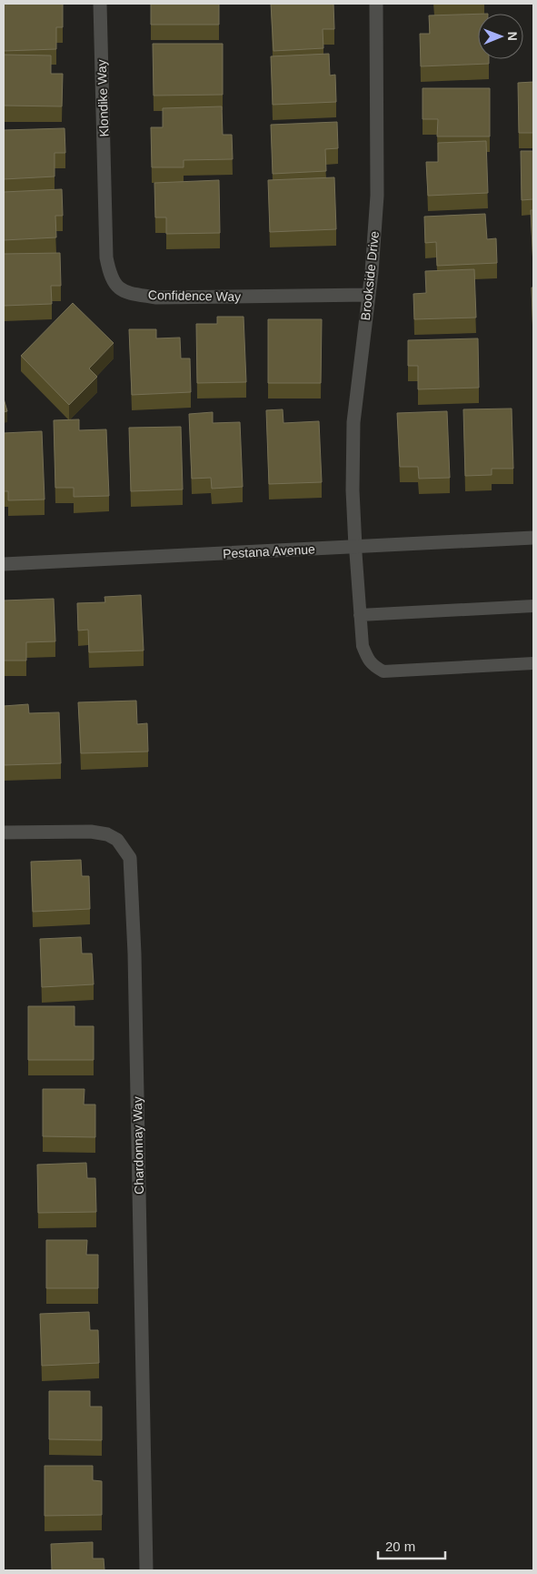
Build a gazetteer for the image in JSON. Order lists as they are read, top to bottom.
{
  "streets": {
    "street": [
      "Klondike Way",
      "Brookside Drive",
      "Confidence Way",
      "Pestana Avenue",
      "Chardonnay Way"
    ]
  },
  "crossings": [
    ["Klondike Way", "Confidence Way"],
    ["Brookside Drive", "Confidence Way"],
    ["Brookside Drive", "Pestana Avenue"]
  ],
  "scale_bar": "20 m",
  "north": "right"
}
